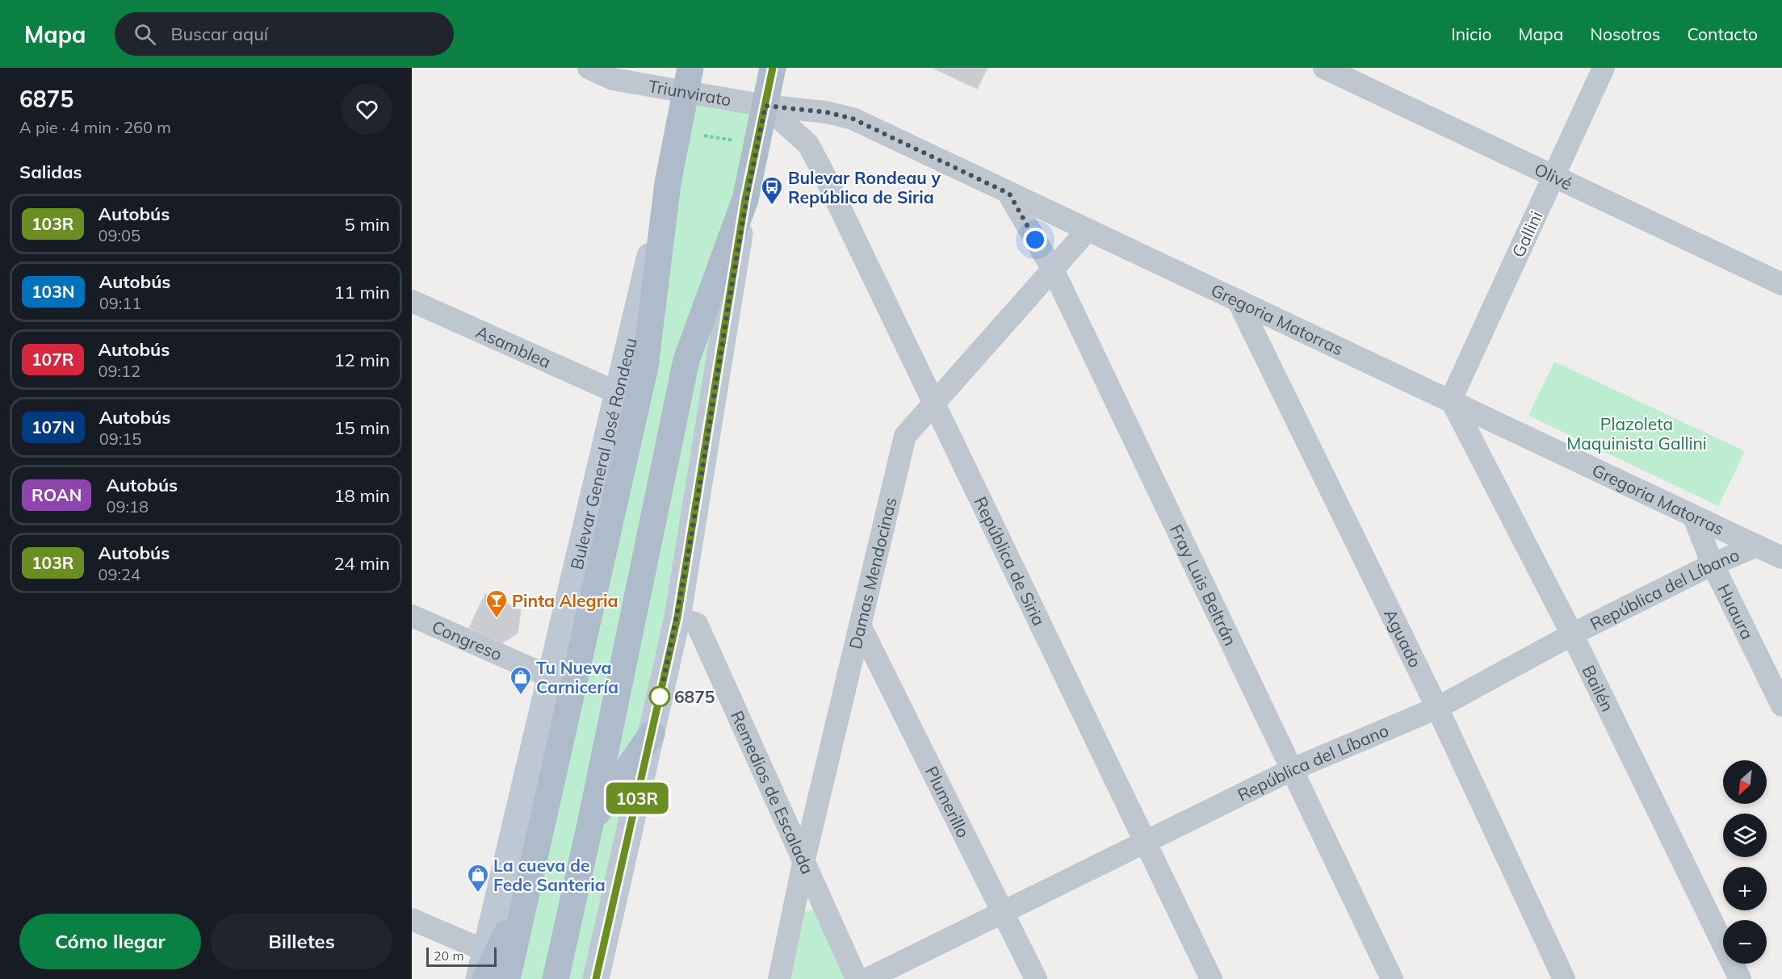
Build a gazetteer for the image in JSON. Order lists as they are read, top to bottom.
{
  "streets": {
    "main road": ["Bulevar General José Rondeau"],
    "street": [
      "Triunvirato",
      "Olivé",
      "Gallini",
      "Gregoria Matorras",
      "Asamblea",
      "República de Siria",
      "Damas Mendocinas",
      "Fray Luis Beltrán",
      "República del Líbano",
      "Huaura",
      "Aguado",
      "Congreso",
      "Bailén",
      "Remedios de Escalada",
      "Plumerillo"
    ]
  },
  "crossings": [
    ["Triunvirato", "Gregoria Matorras"],
    ["Triunvirato", "Bulevar General José Rondeau"],
    ["Triunvirato", "República de Siria"],
    ["Olivé", "Gallini"],
    ["Gallini", "Gregoria Matorras"],
    ["Gallini", "Bailén"],
    ["Gregoria Matorras", "República de Siria"],
    ["Gregoria Matorras", "Damas Mendocinas"],
    ["Gregoria Matorras", "Fray Luis Beltrán"],
    ["Gregoria Matorras", "República del Líbano"],
    ["Gregoria Matorras", "Huaura"],
    ["Gregoria Matorras", "Aguado"],
    ["Gregoria Matorras", "Bailén"],
    ["Asamblea", "Bulevar General José Rondeau"],
    ["Bulevar General José Rondeau", "Congreso"],
    ["República de Siria", "Damas Mendocinas"],
    ["República de Siria", "República del Líbano"],
    ["Damas Mendocinas", "Fray Luis Beltrán"],
    ["Damas Mendocinas", "Remedios de Escalada"],
    ["Damas Mendocinas", "Plumerillo"],
    ["Fray Luis Beltrán", "República del Líbano"],
    ["República del Líbano", "Huaura"],
    ["República del Líbano", "Aguado"],
    ["República del Líbano", "Bailén"],
    ["República del Líbano", "Plumerillo"]
  ],
  "parks": ["Plazoleta Maquinista Gallini"],
  "places": {
    "bus stop": ["Bulevar Rondeau y República de Siria"],
    "bar": ["Pinta Alegria"],
    "shop": ["Tu Nueva Carnicería", "La cueva de Fede Santeria"],
    "other": ["6875"]
  },
  "lines": ["bus line 103R"],
  "scale_bar": "20 m",
  "north": "bottom left",
  "page": {
    "header": "Mapa",
    "search": "Buscar aquí",
    "nav": [
      "Inicio",
      "Mapa",
      "Nosotros",
      "Contacto"
    ],
    "heading": [
      ["6875", "A pie · 4 min · 260 m"],
      "Salidas"
    ],
    "on_map": "103R",
    "list": [
      {
        "mark": "103R",
        "name": "Autobús",
        "note": "09:05",
        "value": "5 min"
      },
      {
        "mark": "103N",
        "name": "Autobús",
        "note": "09:11",
        "value": "11 min"
      },
      {
        "mark": "107R",
        "name": "Autobús",
        "note": "09:12",
        "value": "12 min"
      },
      {
        "mark": "107N",
        "name": "Autobús",
        "note": "09:15",
        "value": "15 min"
      },
      {
        "mark": "ROAN",
        "name": "Autobús",
        "note": "09:18",
        "value": "18 min"
      },
      {
        "mark": "103R",
        "name": "Autobús",
        "note": "09:24",
        "value": "24 min"
      }
    ],
    "map_buttons": ["+", "−"],
    "buttons": ["Cómo llegar", "Billetes"],
    "scale": "20 m"
  }
}
